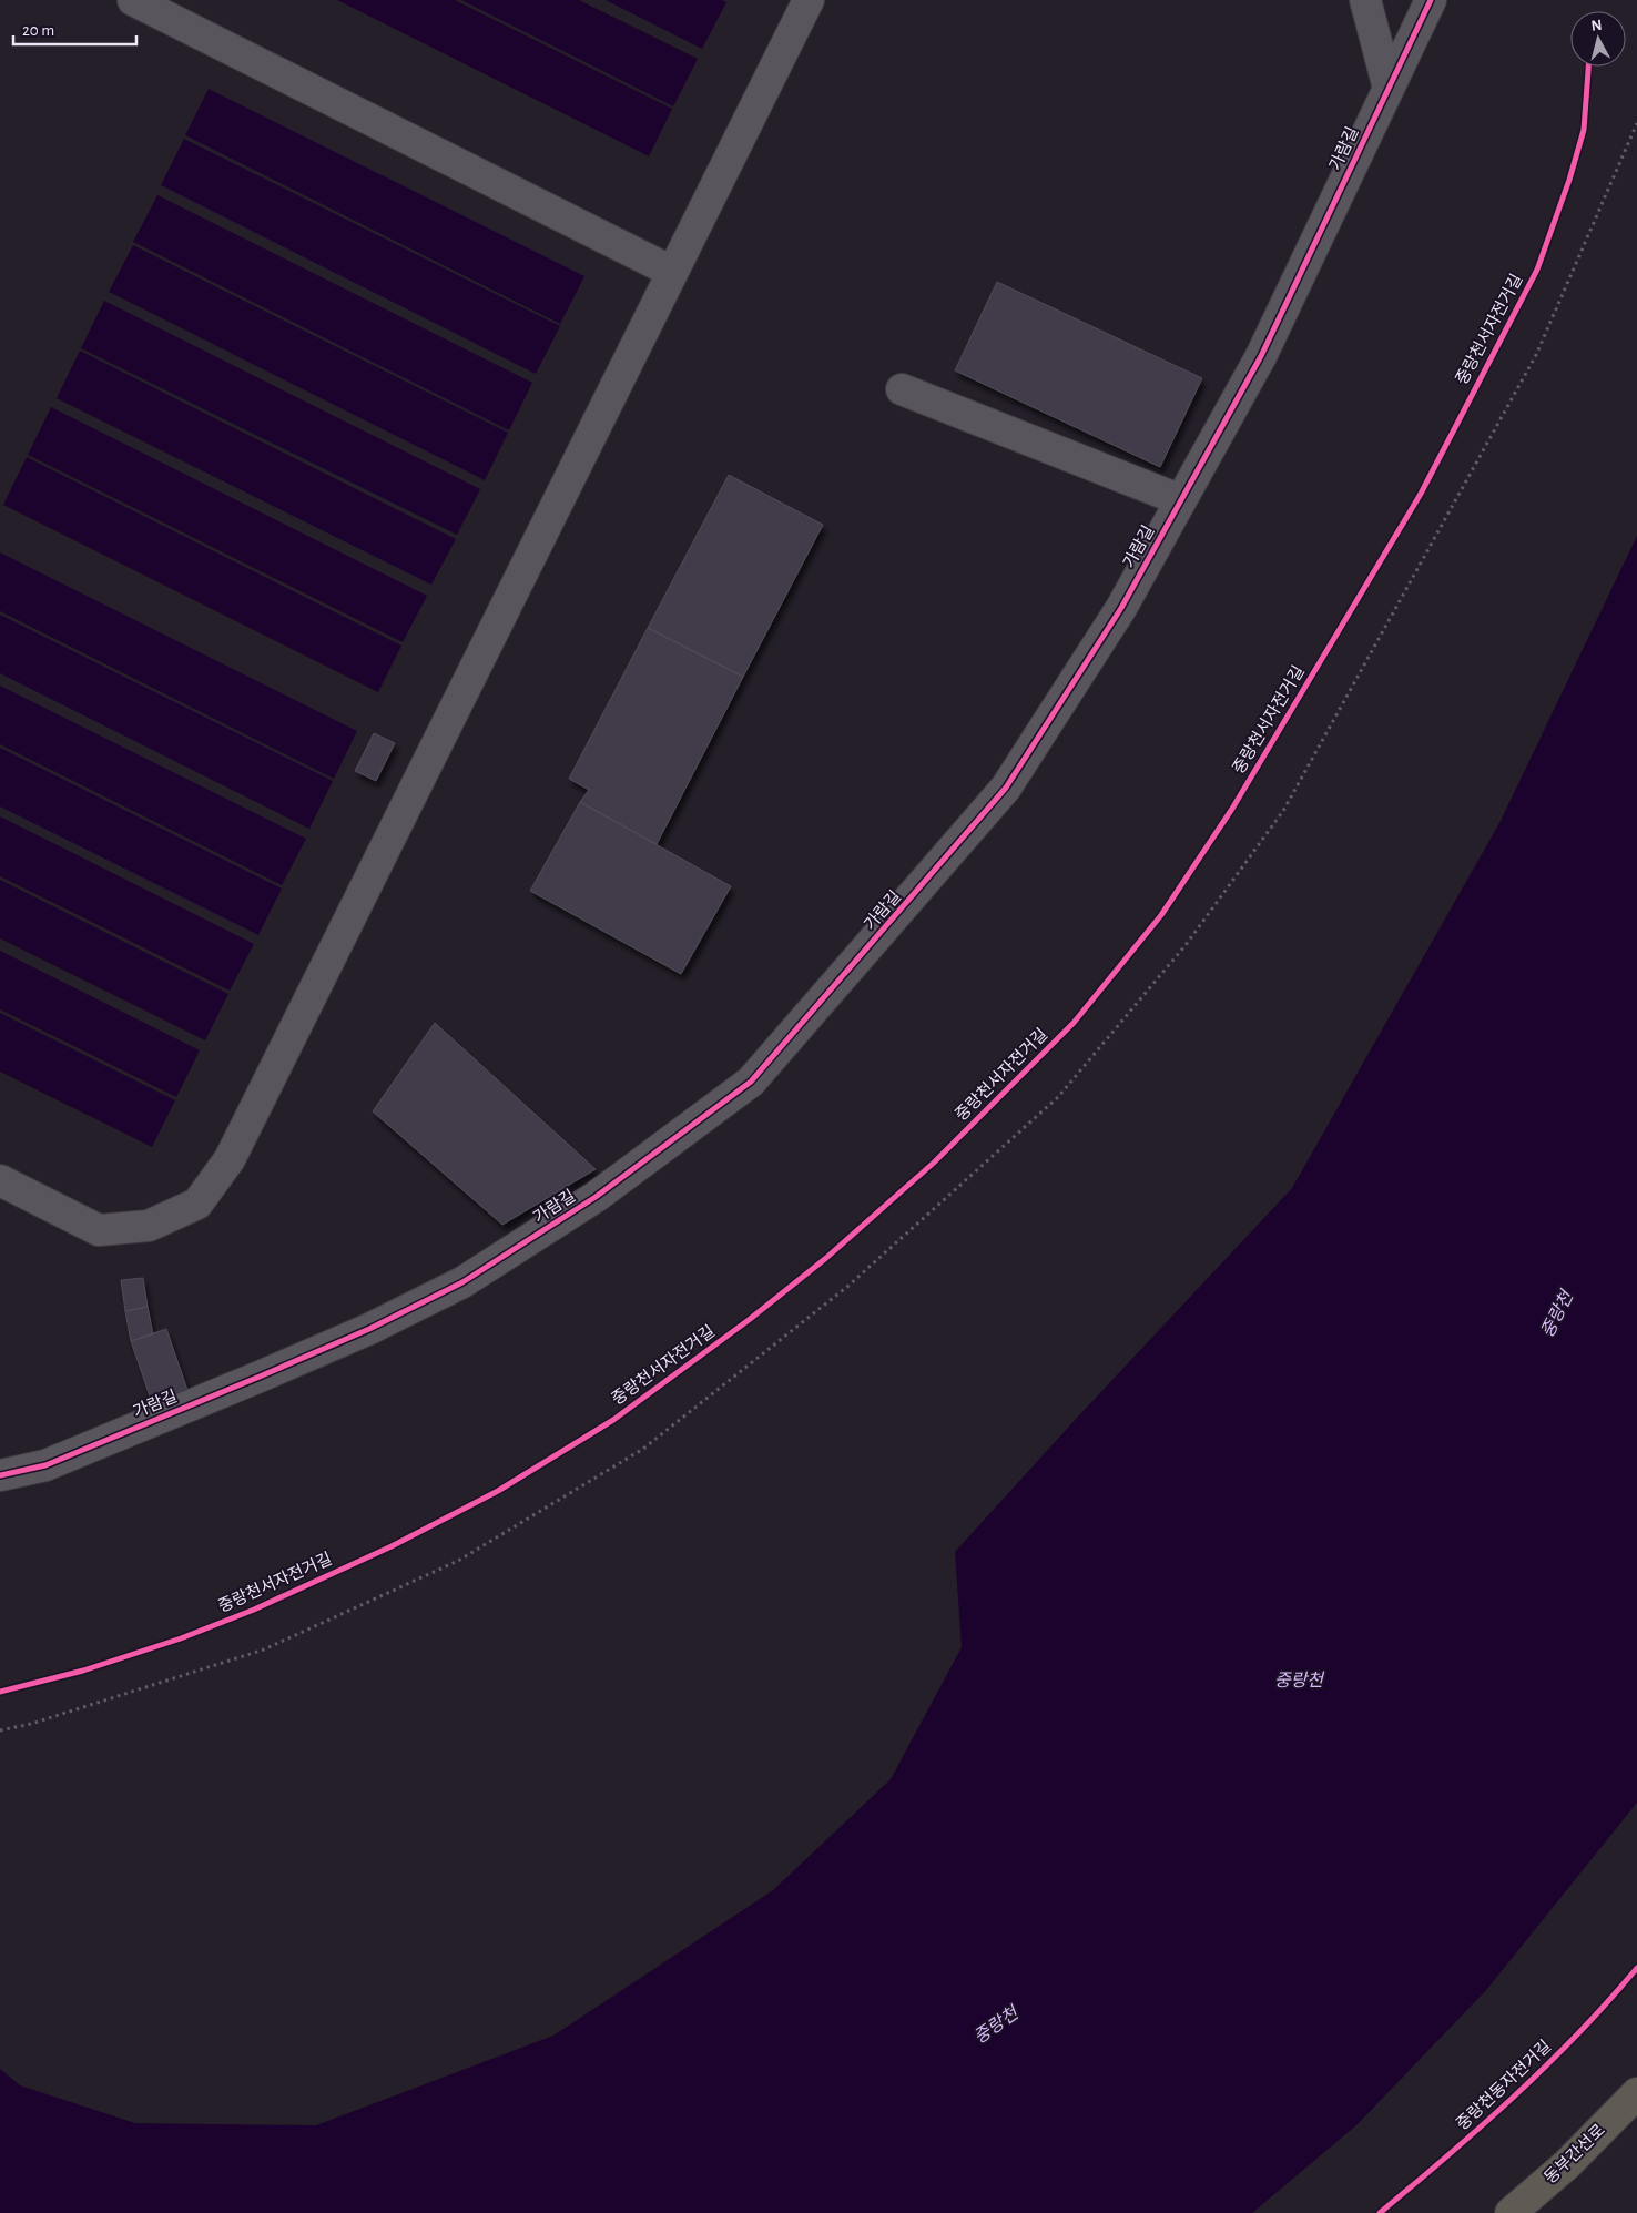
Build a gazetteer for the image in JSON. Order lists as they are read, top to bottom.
{
  "streets": {
    "highway": ["동부간선로"],
    "street": ["가람길"],
    "cycle path": ["중랑천서자전거길", "중랑천동자전거길"]
  },
  "water": ["중랑천"],
  "scale_bar": "20 m",
  "north": "top"
}
